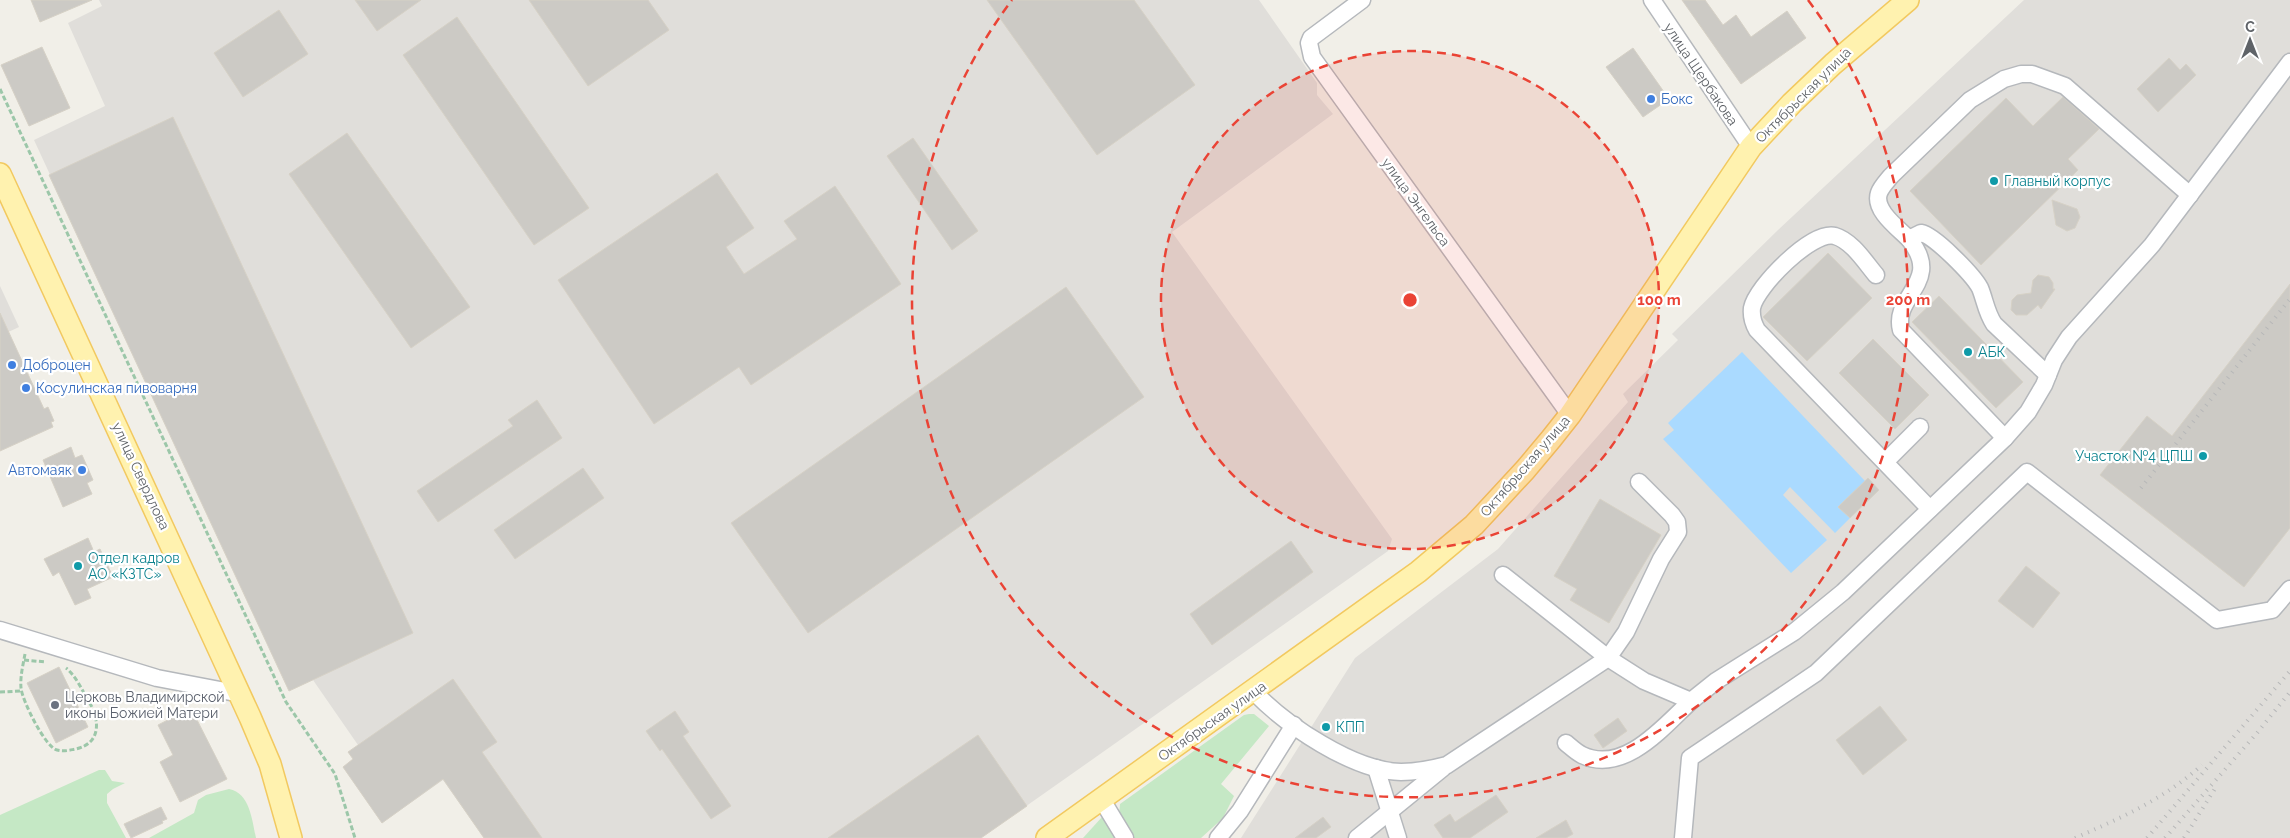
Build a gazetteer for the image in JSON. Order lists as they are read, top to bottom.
{
  "streets": {
    "main road": ["Октябрьская улица", "улица Свердлова"],
    "street": ["улица Щербакова", "улица Энгельса"]
  },
  "crossings": [
    ["улица Щербакова", "Октябрьская улица"],
    ["Октябрьская улица", "улица Энгельса"]
  ],
  "places": [
    "Бокс",
    "Главный корпус",
    "АБК",
    "Доброцен",
    "Косулинская пивоварня",
    "Участок №4 ЦПШ",
    "Автомаяк",
    "Отдел кадров АО «КЗТС»",
    "Церковь Владимирской иконы Божией Матери",
    "КПП"
  ],
  "north": "top",
  "rings": ["100 m", "200 m"]
}
